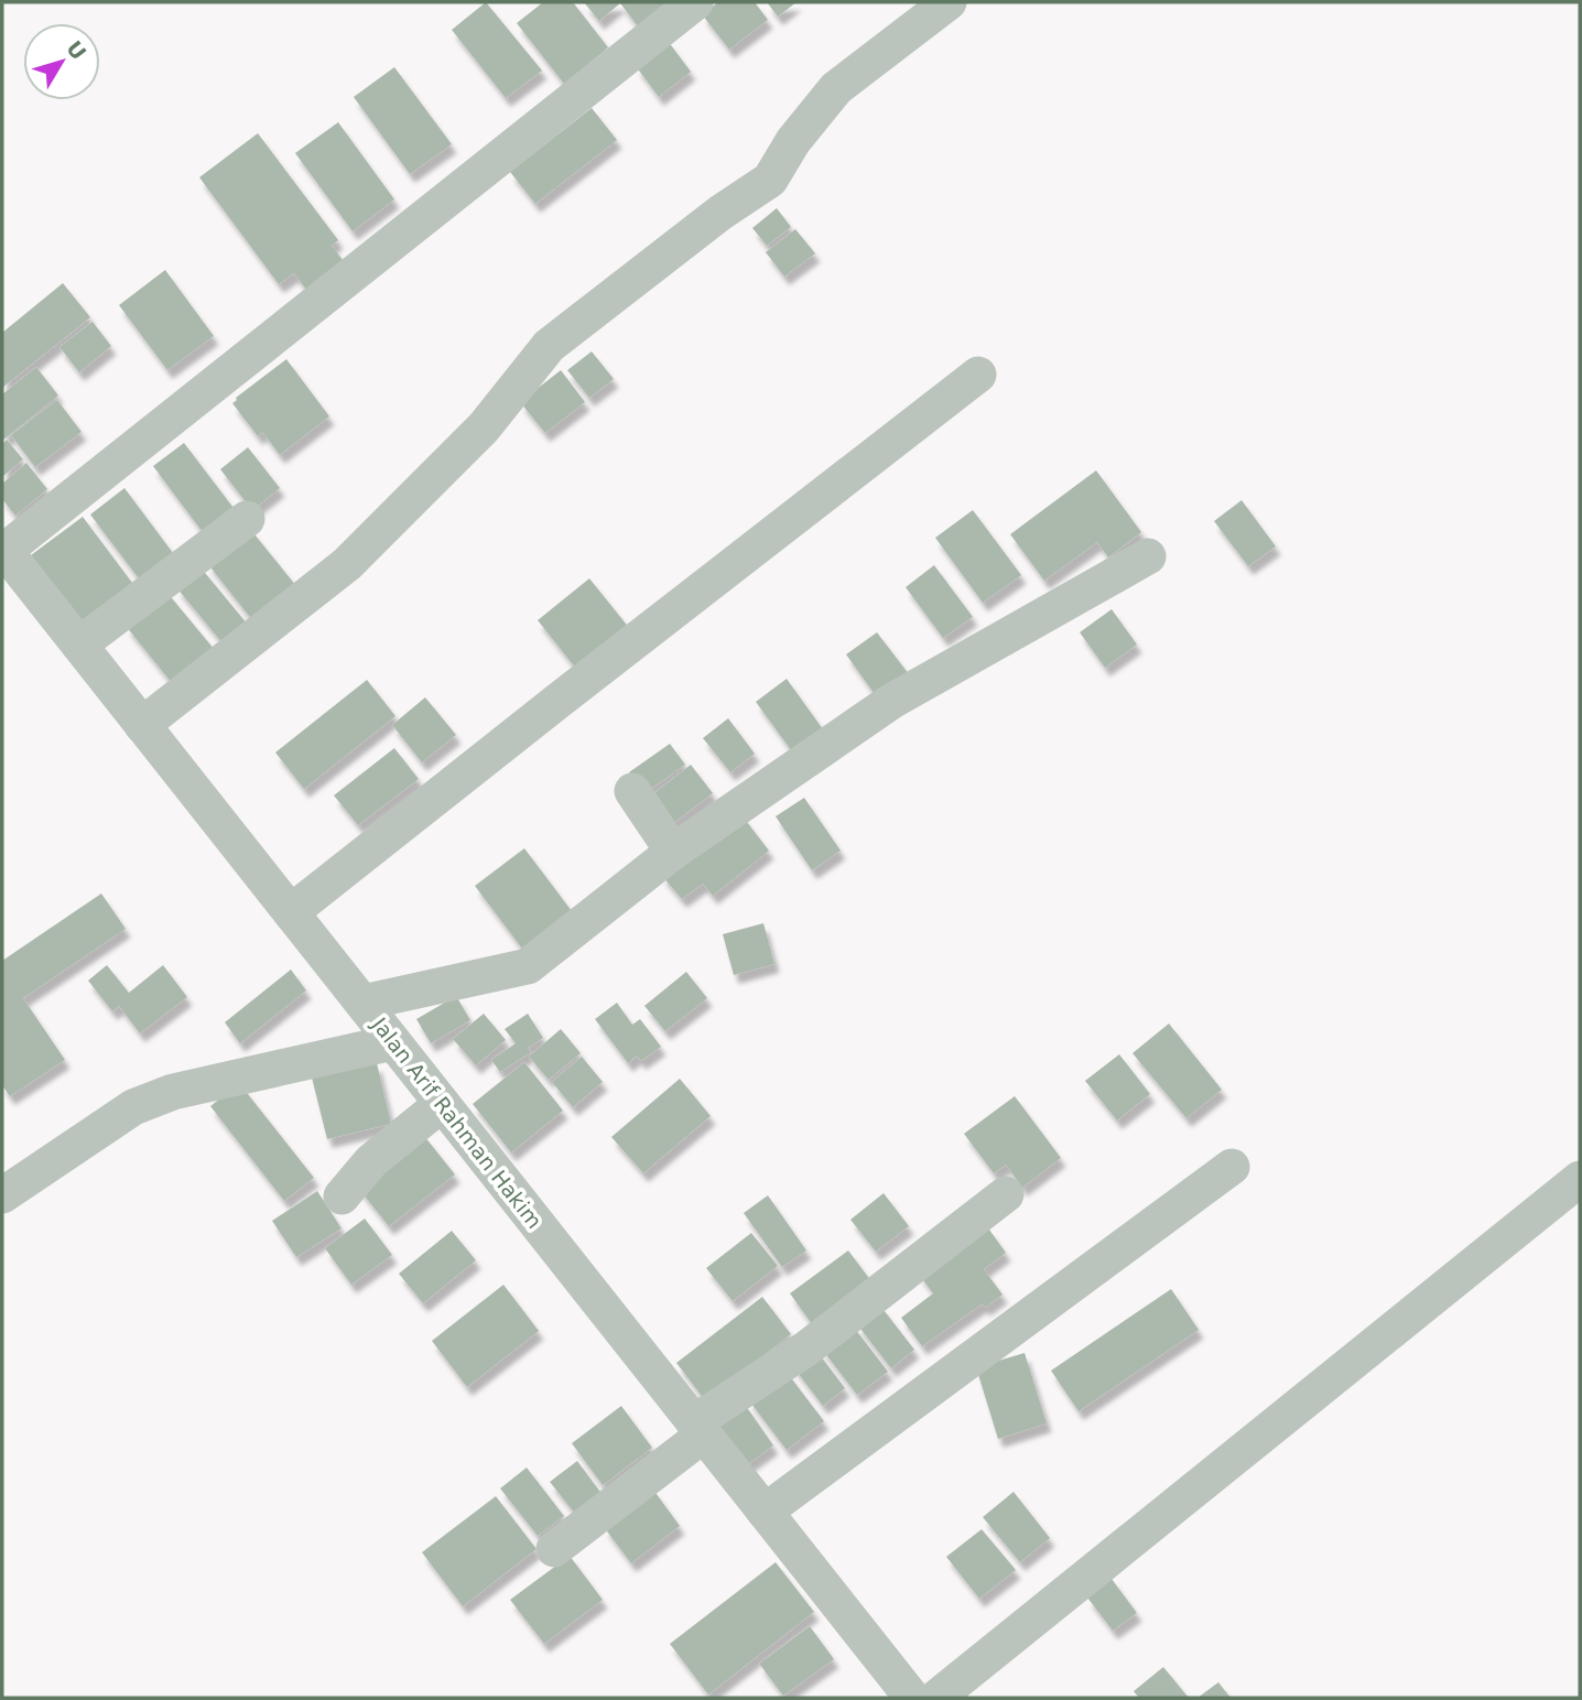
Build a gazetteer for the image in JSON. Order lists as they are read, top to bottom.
{
  "streets": {
    "street": ["Jalan Arif Rahman Hakim"]
  },
  "north": "top right"
}
